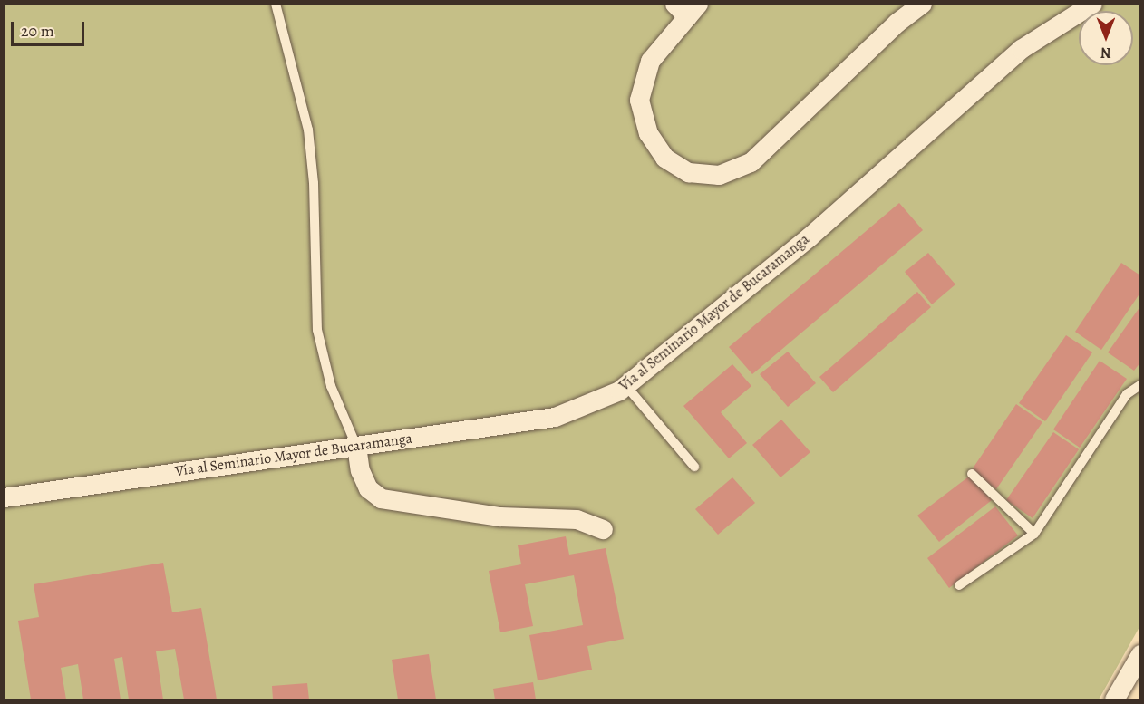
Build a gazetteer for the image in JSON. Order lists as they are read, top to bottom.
{
  "streets": {
    "street": ["Vía al Seminario Mayor de Bucaramanga"]
  },
  "scale_bar": "20 m",
  "north": "bottom"
}
